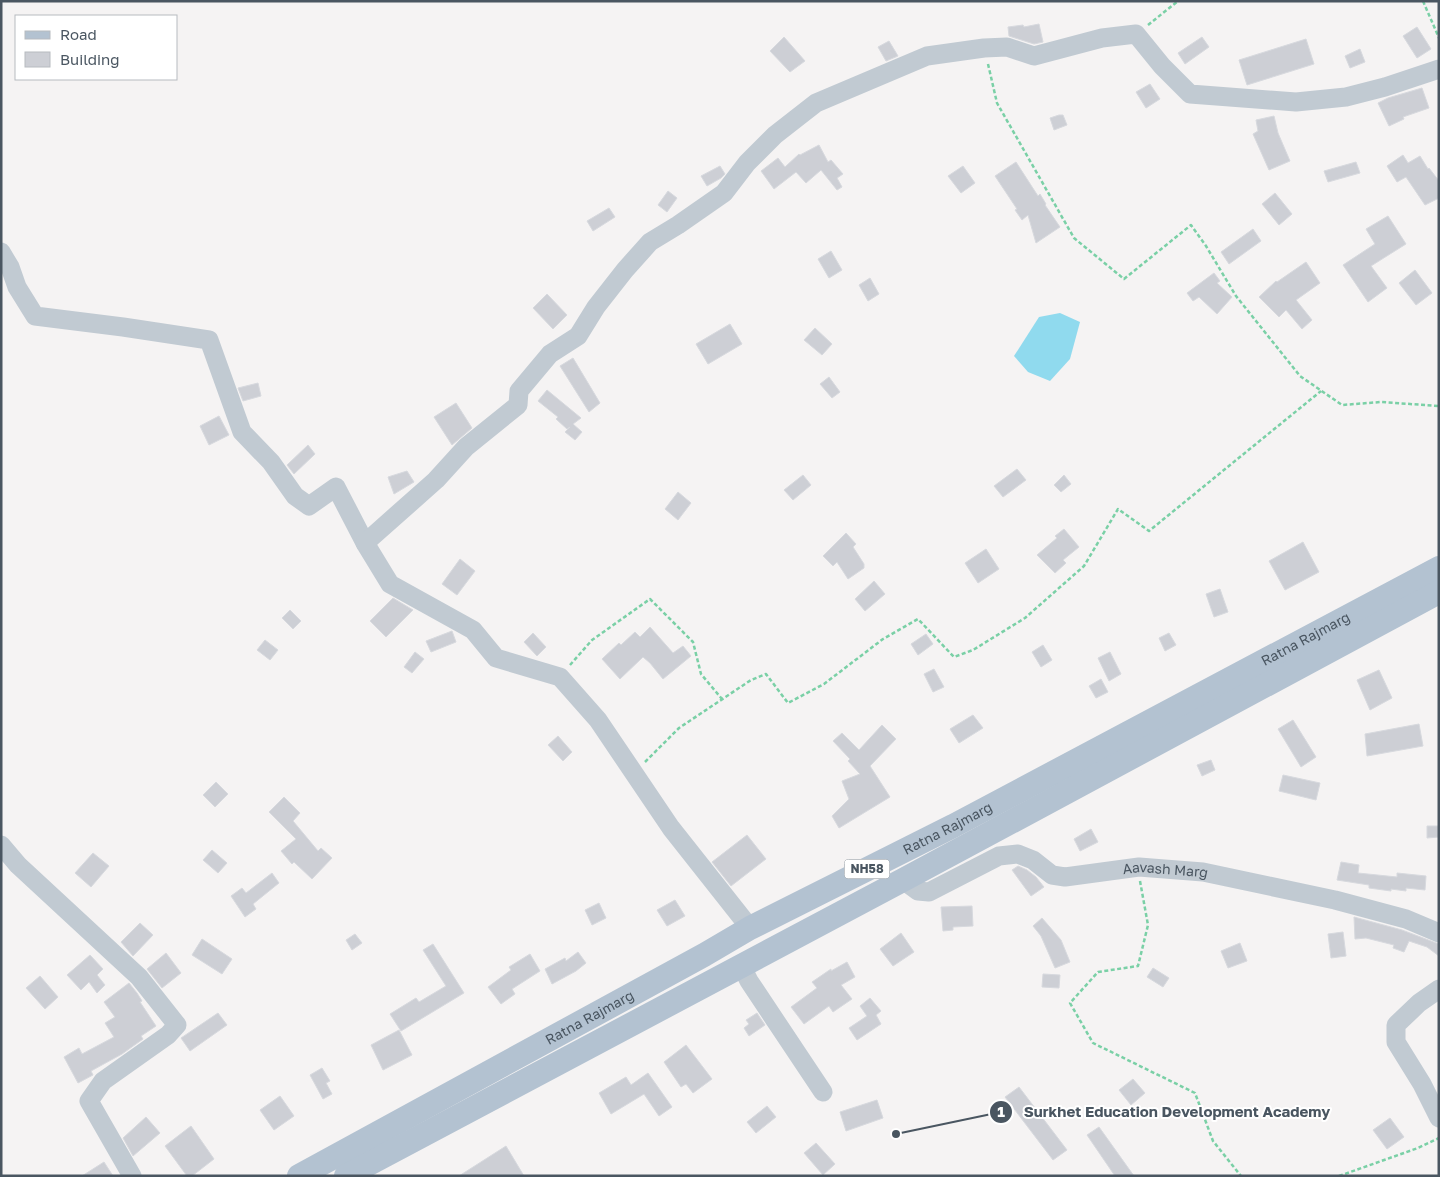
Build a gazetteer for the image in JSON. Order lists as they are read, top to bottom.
{
  "streets": {
    "main road": ["Ratna Rajmarg", "NH58"],
    "street": ["Aavash Marg"]
  },
  "crossings": [
    ["Ratna Rajmarg", "Aavash Marg"]
  ],
  "places": ["Surkhet Education Development Academy"],
  "legend": ["Road", "Building"]
}
